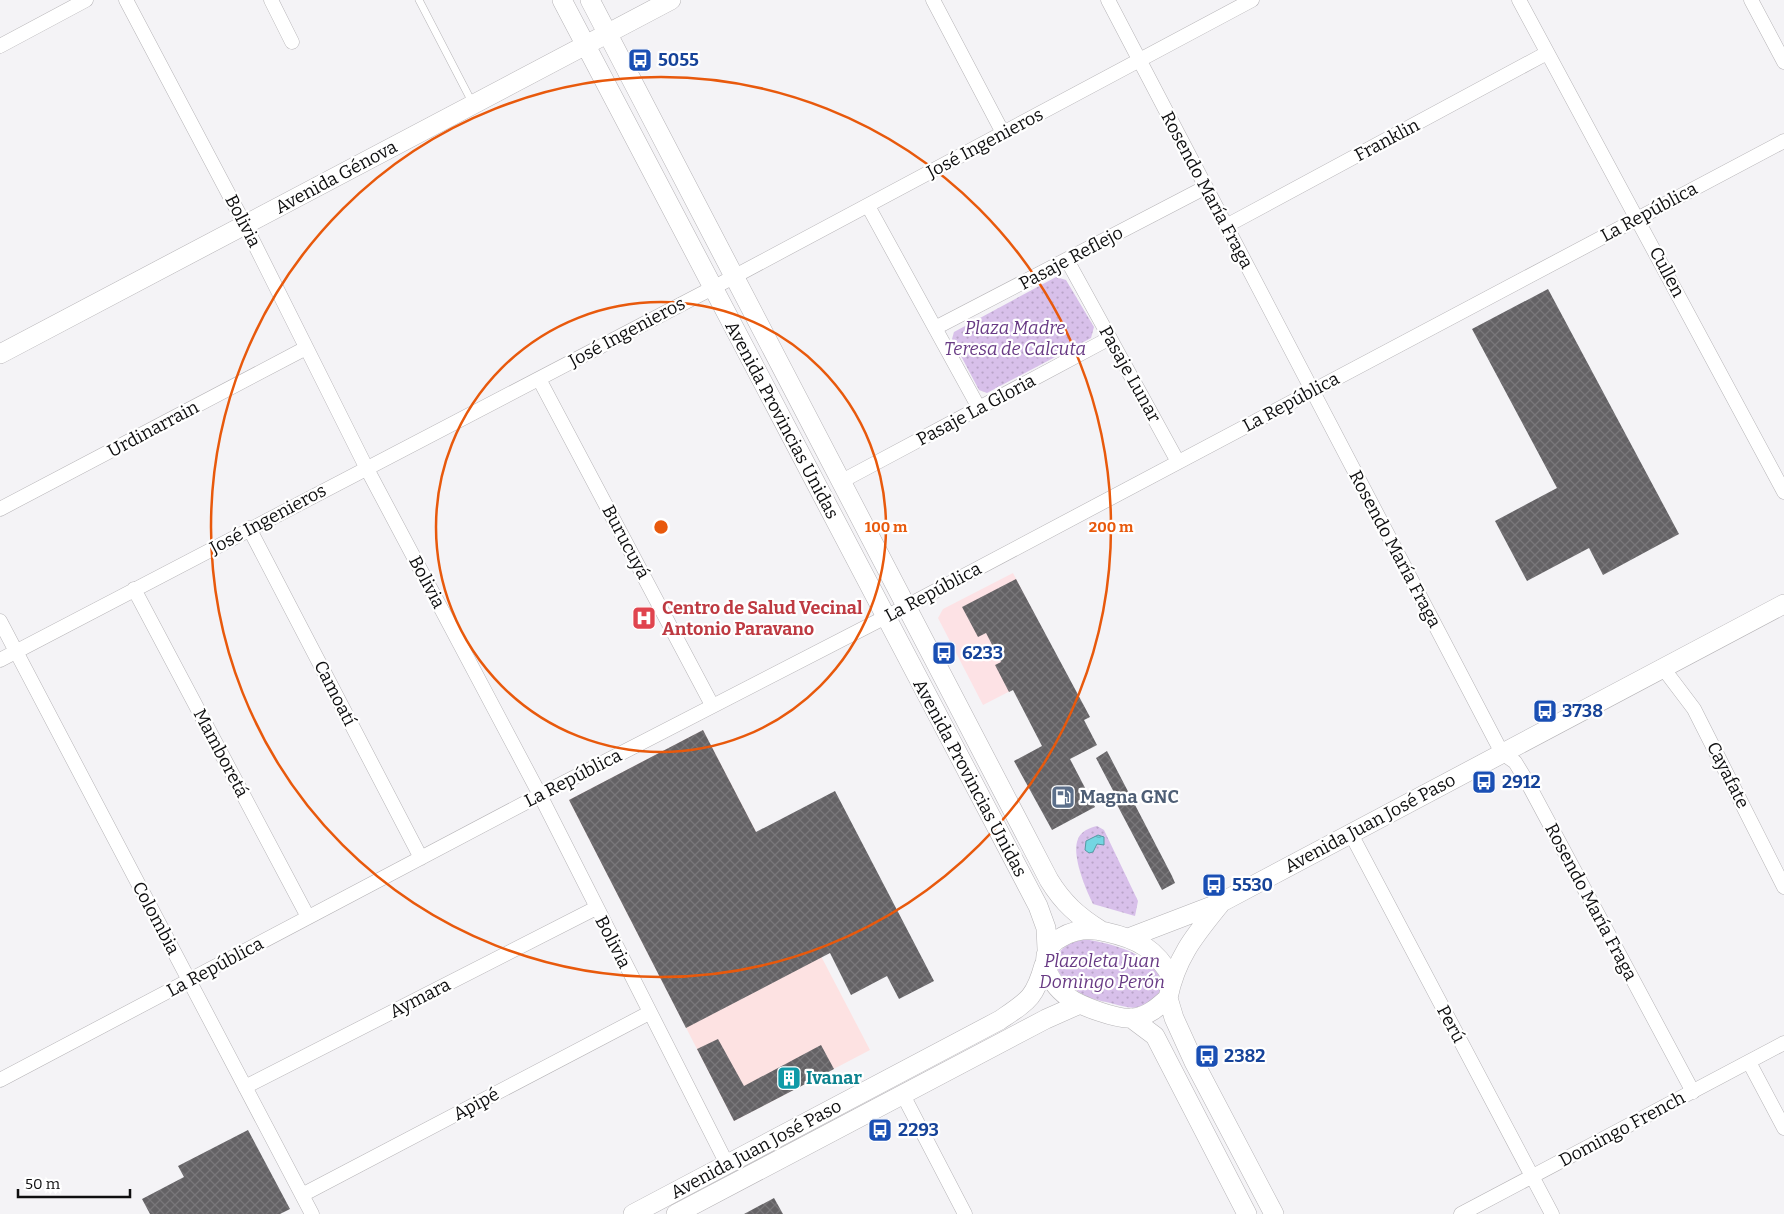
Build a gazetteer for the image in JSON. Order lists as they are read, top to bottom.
{
  "streets": {
    "main road": ["Avenida Génova", "Avenida Provincias Unidas", "Avenida Juan José Paso"],
    "street": [
      "Franklin",
      "José Ingenieros",
      "Rosendo María Fraga",
      "La República",
      "Bolivia",
      "Pasaje Reflejo",
      "Cullen",
      "Pasaje Lunar",
      "Pasaje La Gloria",
      "Urdinarrain",
      "Burucuyá",
      "Camoatí",
      "Mamboretá",
      "Cayafate",
      "Colombia",
      "Aymara",
      "Perú",
      "Apipé",
      "Domingo French"
    ]
  },
  "crossings": [
    ["Franklin", "Rosendo María Fraga"],
    ["Franklin", "Cullen"],
    ["José Ingenieros", "Rosendo María Fraga"],
    ["José Ingenieros", "Bolivia"],
    ["José Ingenieros", "Avenida Provincias Unidas"],
    ["José Ingenieros", "Burucuyá"],
    ["José Ingenieros", "Camoatí"],
    ["José Ingenieros", "Mamboretá"],
    ["José Ingenieros", "Colombia"],
    ["Avenida Génova", "Bolivia"],
    ["Avenida Génova", "Avenida Provincias Unidas"],
    ["Rosendo María Fraga", "La República"],
    ["Rosendo María Fraga", "Pasaje Reflejo"],
    ["Rosendo María Fraga", "Avenida Juan José Paso"],
    ["Rosendo María Fraga", "Domingo French"],
    ["La República", "Bolivia"],
    ["La República", "Cullen"],
    ["La República", "Pasaje Lunar"],
    ["La República", "Avenida Provincias Unidas"],
    ["La República", "Burucuyá"],
    ["La República", "Camoatí"],
    ["La República", "Mamboretá"],
    ["La República", "Colombia"],
    ["Bolivia", "Urdinarrain"],
    ["Bolivia", "Avenida Juan José Paso"],
    ["Bolivia", "Aymara"],
    ["Bolivia", "Apipé"],
    ["Pasaje Reflejo", "Pasaje Lunar"],
    ["Pasaje Lunar", "Pasaje La Gloria"],
    ["Pasaje La Gloria", "Avenida Provincias Unidas"],
    ["Avenida Provincias Unidas", "Avenida Juan José Paso"],
    ["Cayafate", "Avenida Juan José Paso"],
    ["Avenida Juan José Paso", "Perú"],
    ["Colombia", "Aymara"],
    ["Colombia", "Apipé"],
    ["Perú", "Domingo French"]
  ],
  "parks": ["Plaza Madre Teresa de Calcuta", "Plazoleta Juan Domingo Perón"],
  "places": {
    "bus stop": [
      "5055",
      "6233",
      "3738",
      "2912",
      "5530",
      "2382",
      "2293"
    ],
    "hospital": ["Centro de Salud Vecinal Antonio Paravano"],
    "fuel station": ["Magna GNC"],
    "building": ["Ivanar"]
  },
  "scale_bar": "50 m",
  "rings": ["100 m", "200 m"]
}
